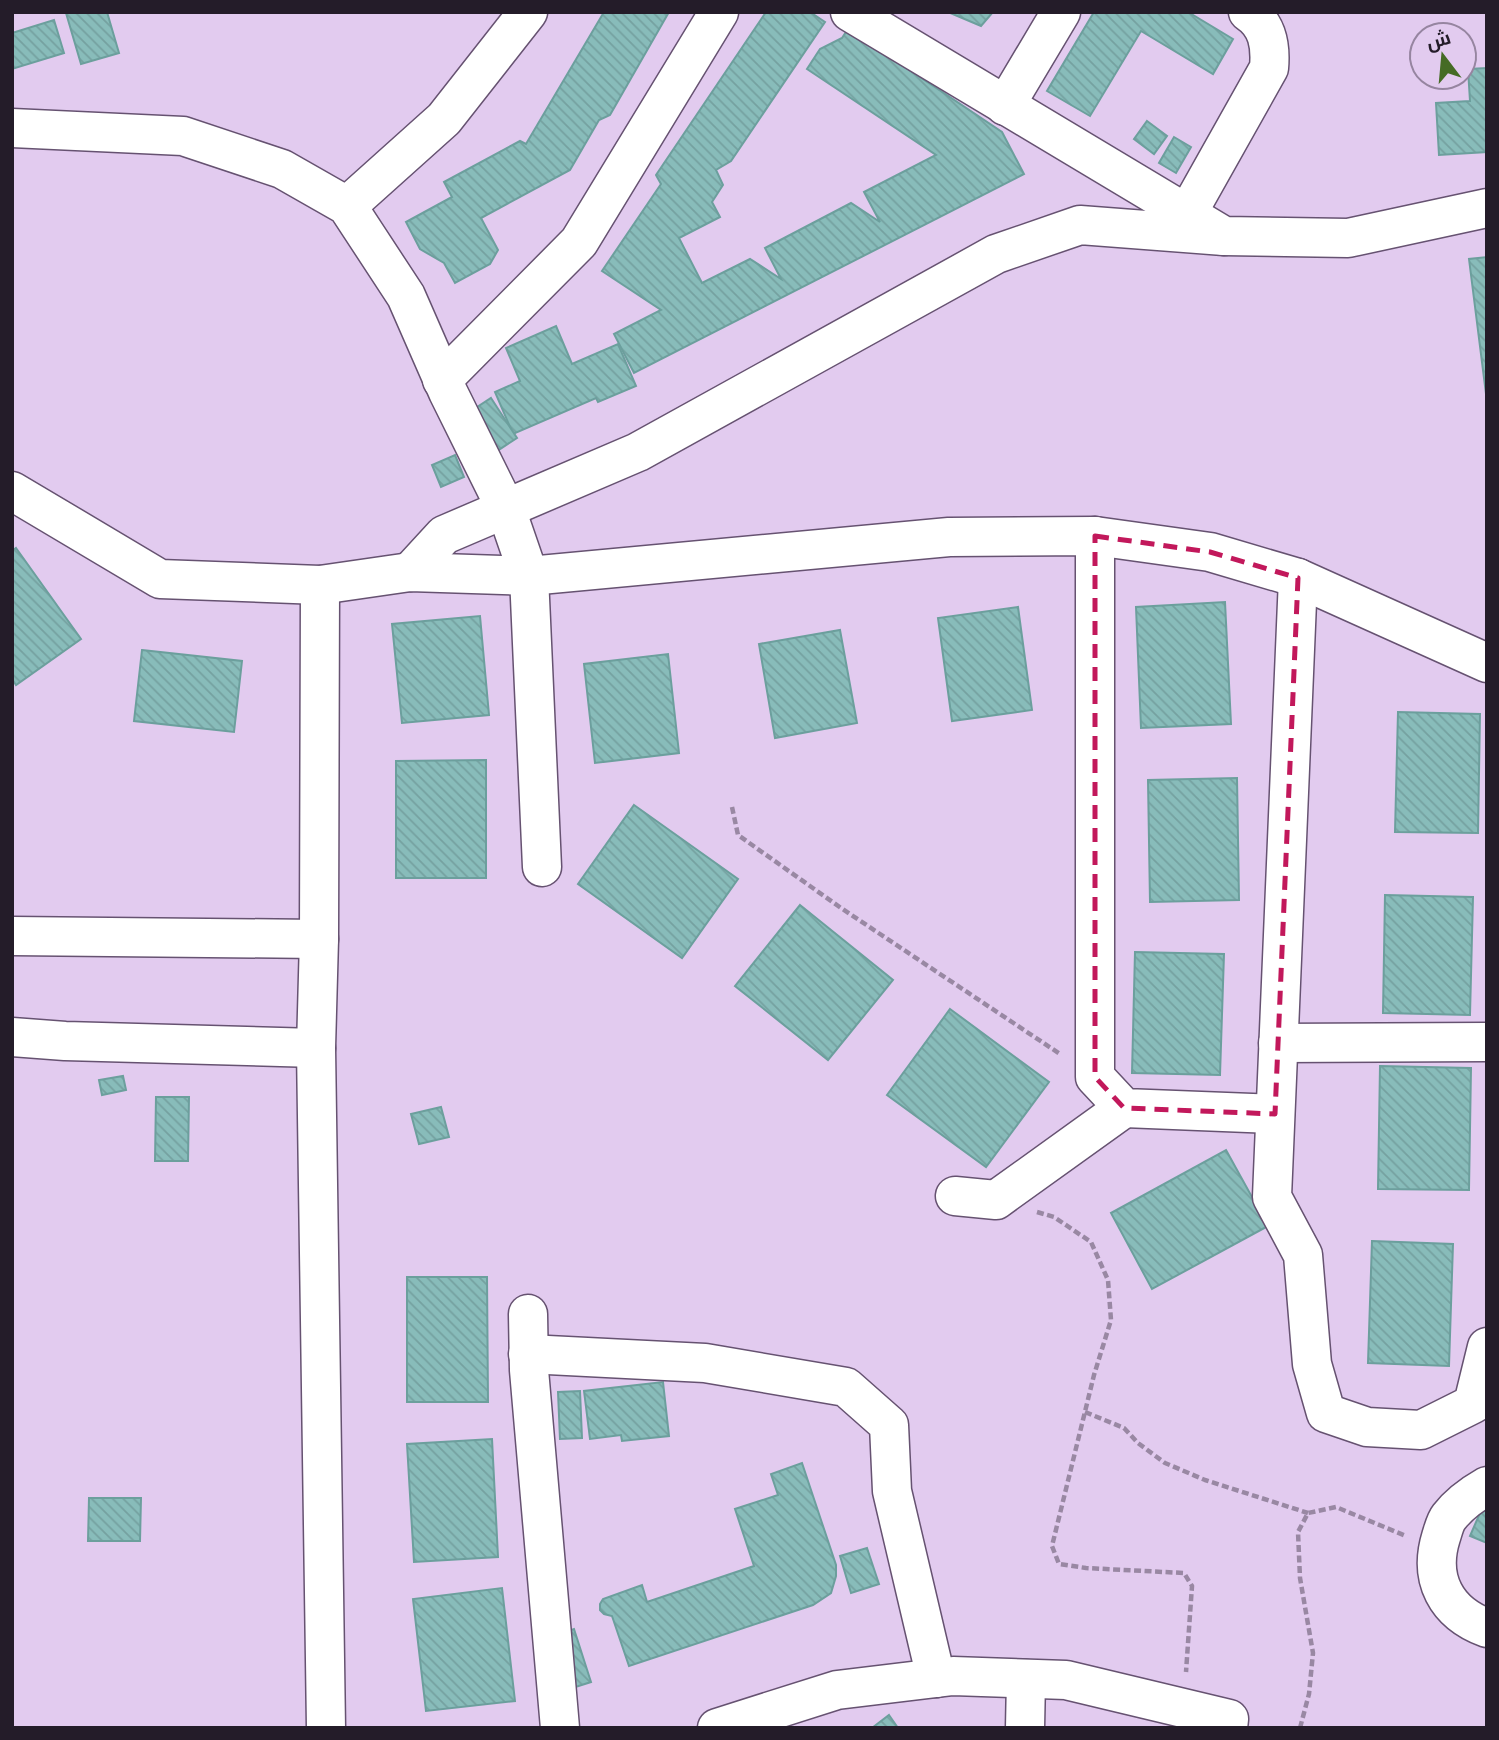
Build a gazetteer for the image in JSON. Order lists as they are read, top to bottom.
{
  "north": "top"
}
